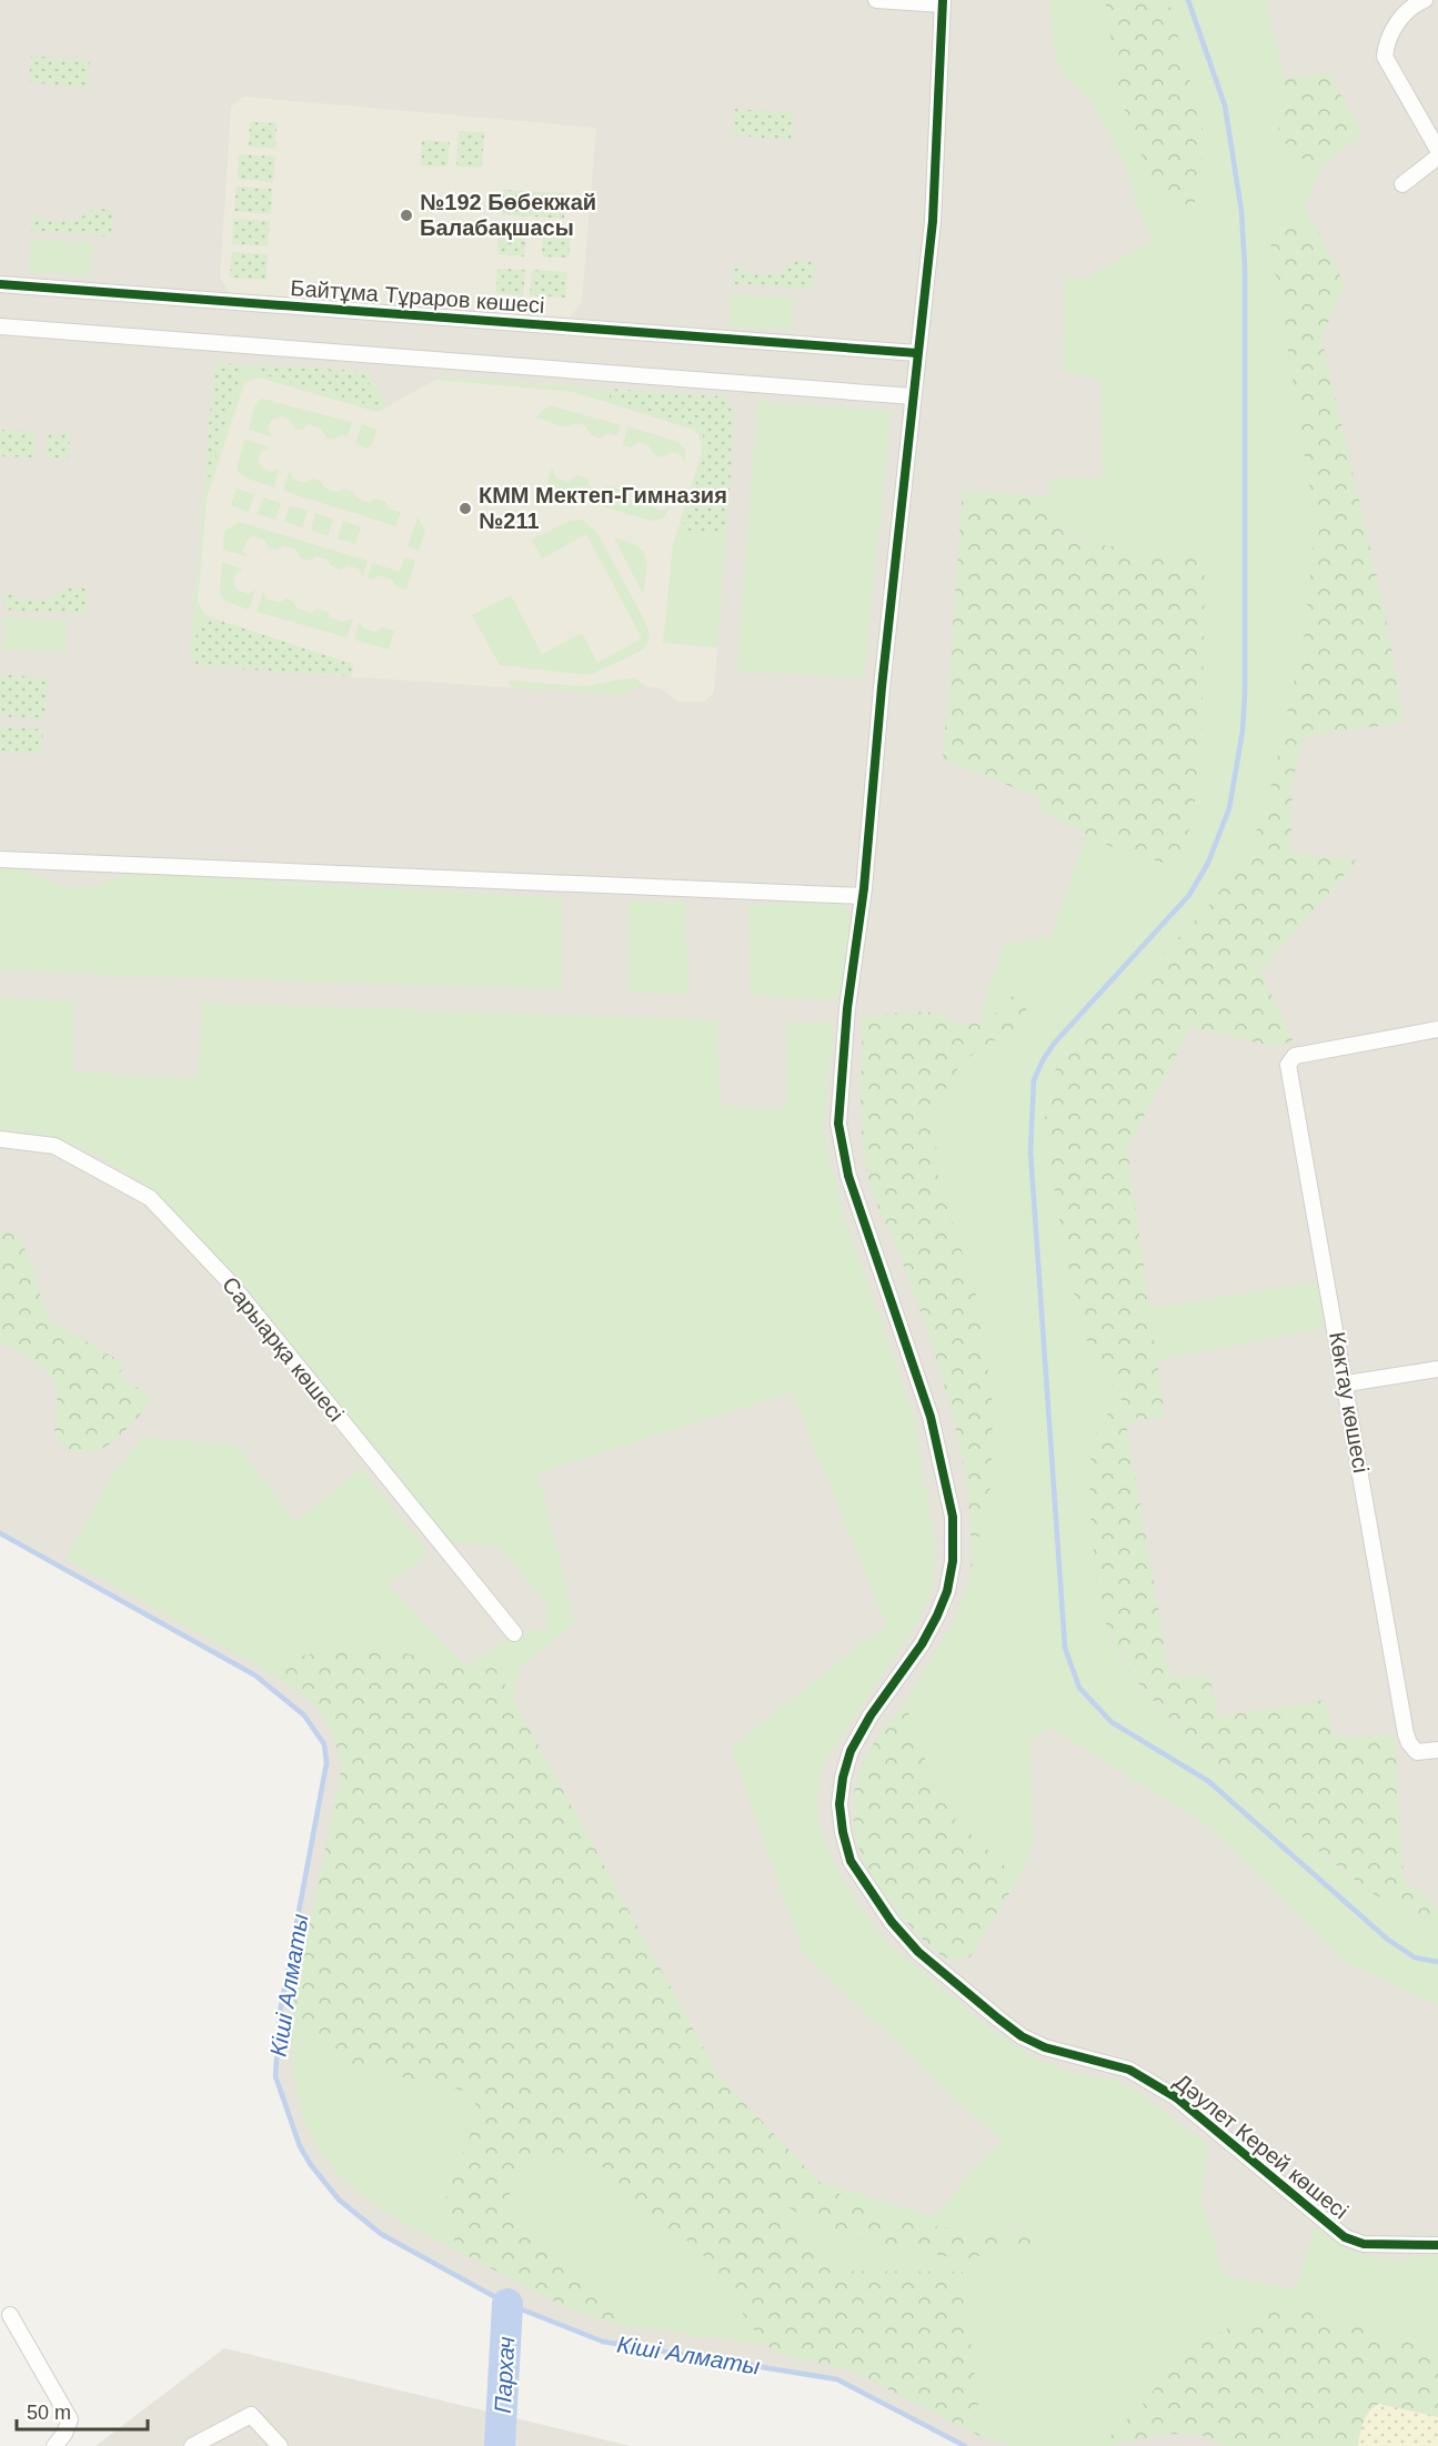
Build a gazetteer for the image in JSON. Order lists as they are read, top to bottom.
{
  "streets": {
    "street": [
      "Байтұма Тұраров көшесі",
      "Сарыарқа көшесі",
      "Көктау көшесі",
      "Дәулет Керей көшесі"
    ]
  },
  "crossings": [
    ["Байтұма Тұраров көшесі", "Дәулет Керей көшесі"]
  ],
  "water": ["Кіші Алматы", "Пархач"],
  "places": ["№192 Бөбекжай Балабақшасы", "КММ Мектеп-Гимназия №211"],
  "scale_bar": "50 m"
}
